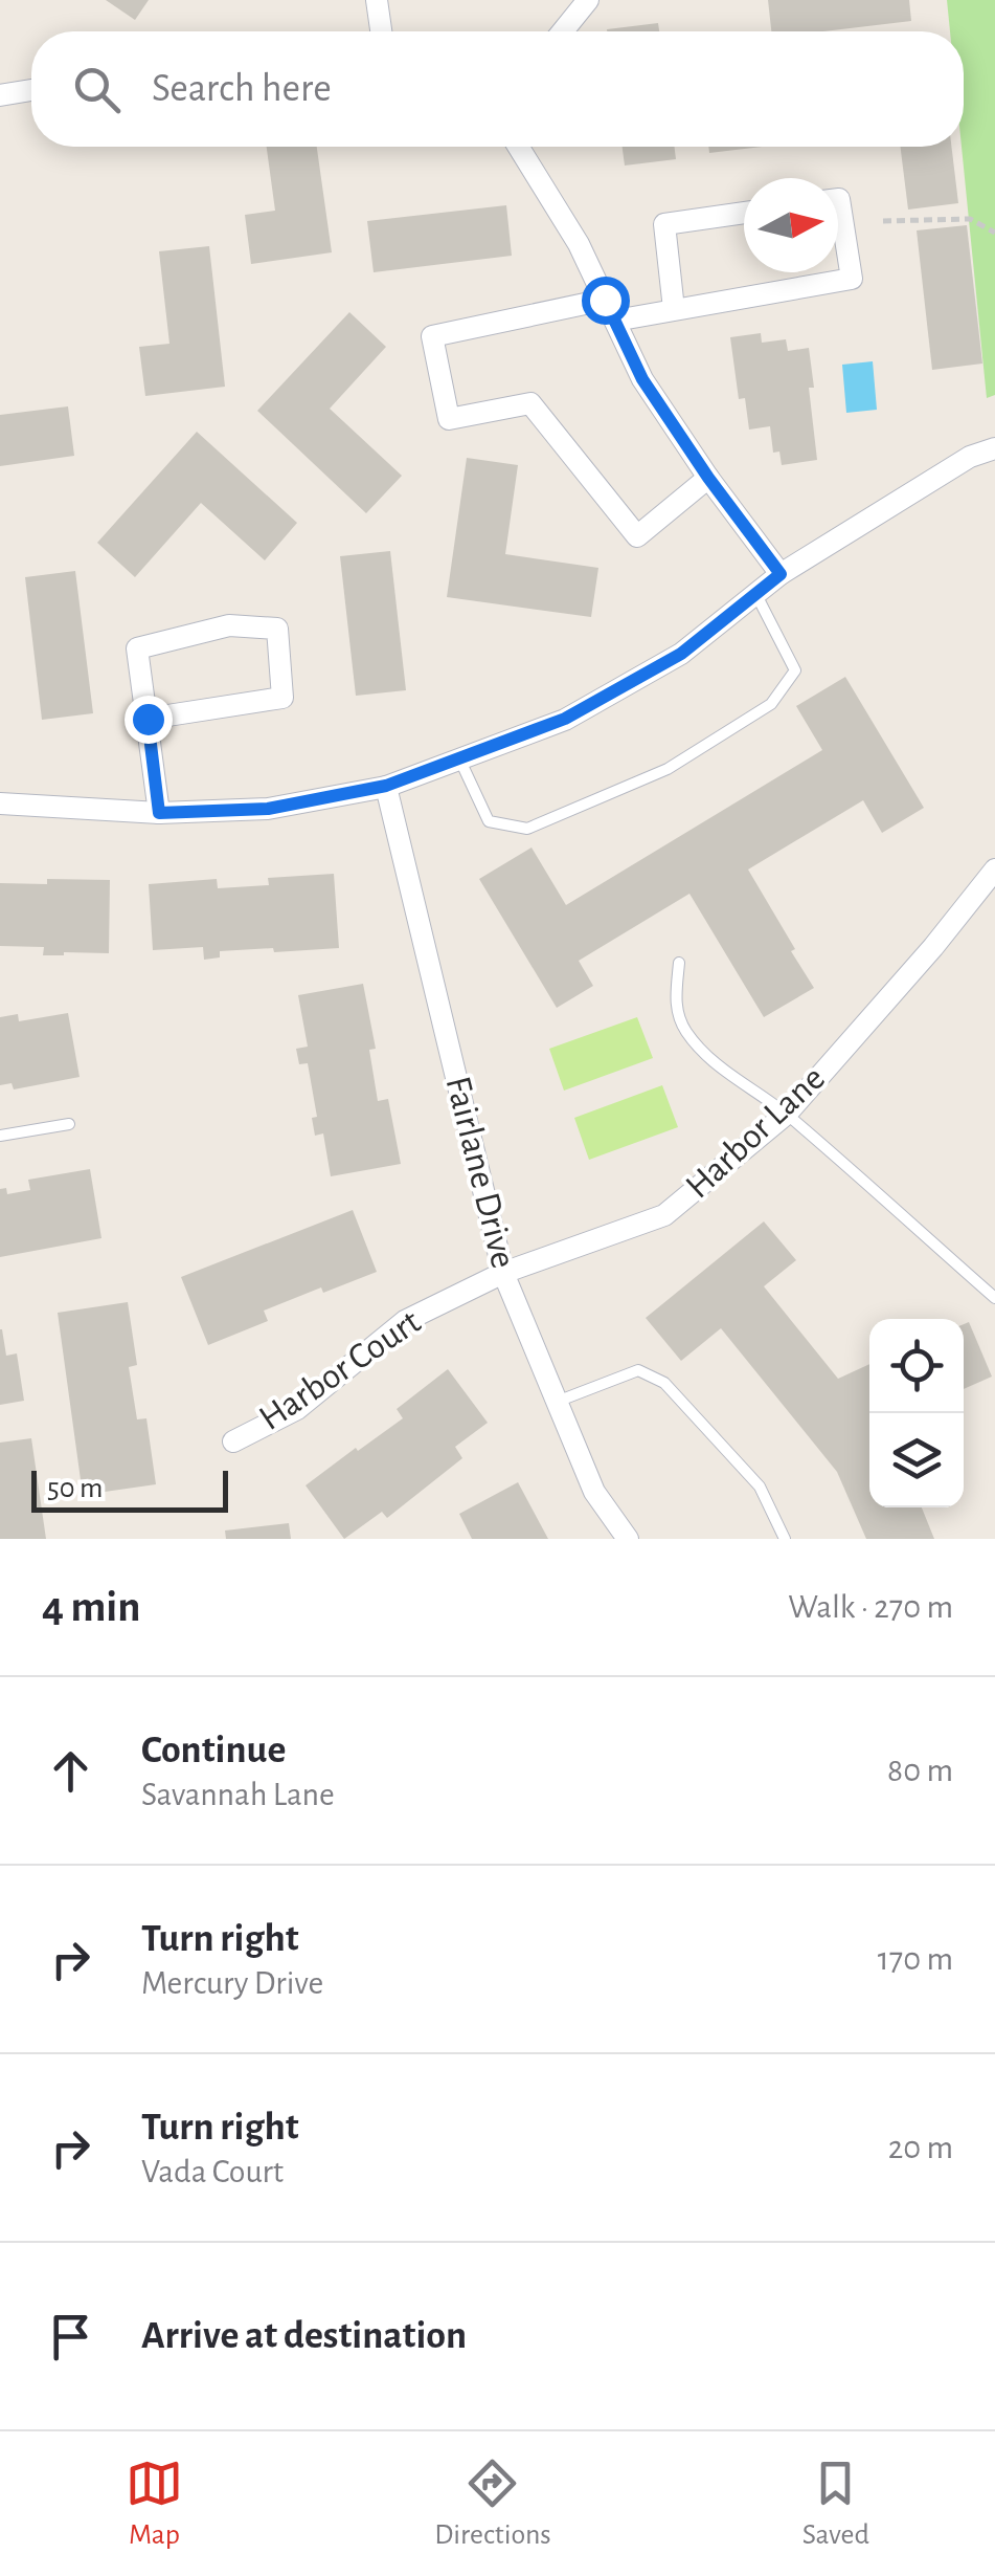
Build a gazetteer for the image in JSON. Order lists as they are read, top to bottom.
{
  "streets": {
    "street": ["Harbor Lane", "Fairlane Drive", "Harbor Court"]
  },
  "crossings": [
    ["Harbor Lane", "Fairlane Drive"],
    ["Harbor Lane", "Harbor Court"],
    ["Fairlane Drive", "Harbor Court"]
  ],
  "scale_bar": "50 m",
  "north": "right",
  "page": {
    "search": "Search here",
    "scale": "50 m",
    "heading": ["4 min", "Walk · 270 m"],
    "list": [
      ["Continue", "Savannah Lane", "80 m"],
      ["Turn right", "Mercury Drive", "170 m"],
      ["Turn right", "Vada Court", "20 m"],
      "Arrive at destination"
    ],
    "nav": ["Map", "Directions", "Saved"]
  }
}
